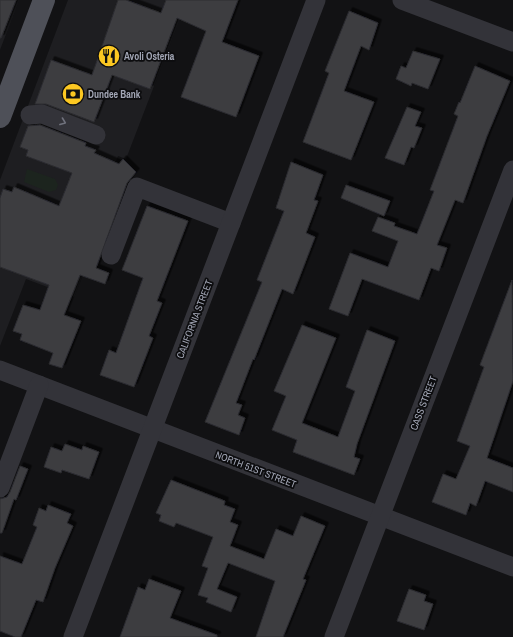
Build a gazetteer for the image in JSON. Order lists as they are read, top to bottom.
{
  "streets": {
    "street": ["CALIFORNIA STREET", "CASS STREET", "NORTH 51ST STREET"]
  },
  "crossings": [
    ["CALIFORNIA STREET", "NORTH 51ST STREET"],
    ["CASS STREET", "NORTH 51ST STREET"]
  ],
  "places": {
    "restaurant": ["Avoli Osteria"],
    "bank": ["Dundee Bank"]
  }
}
